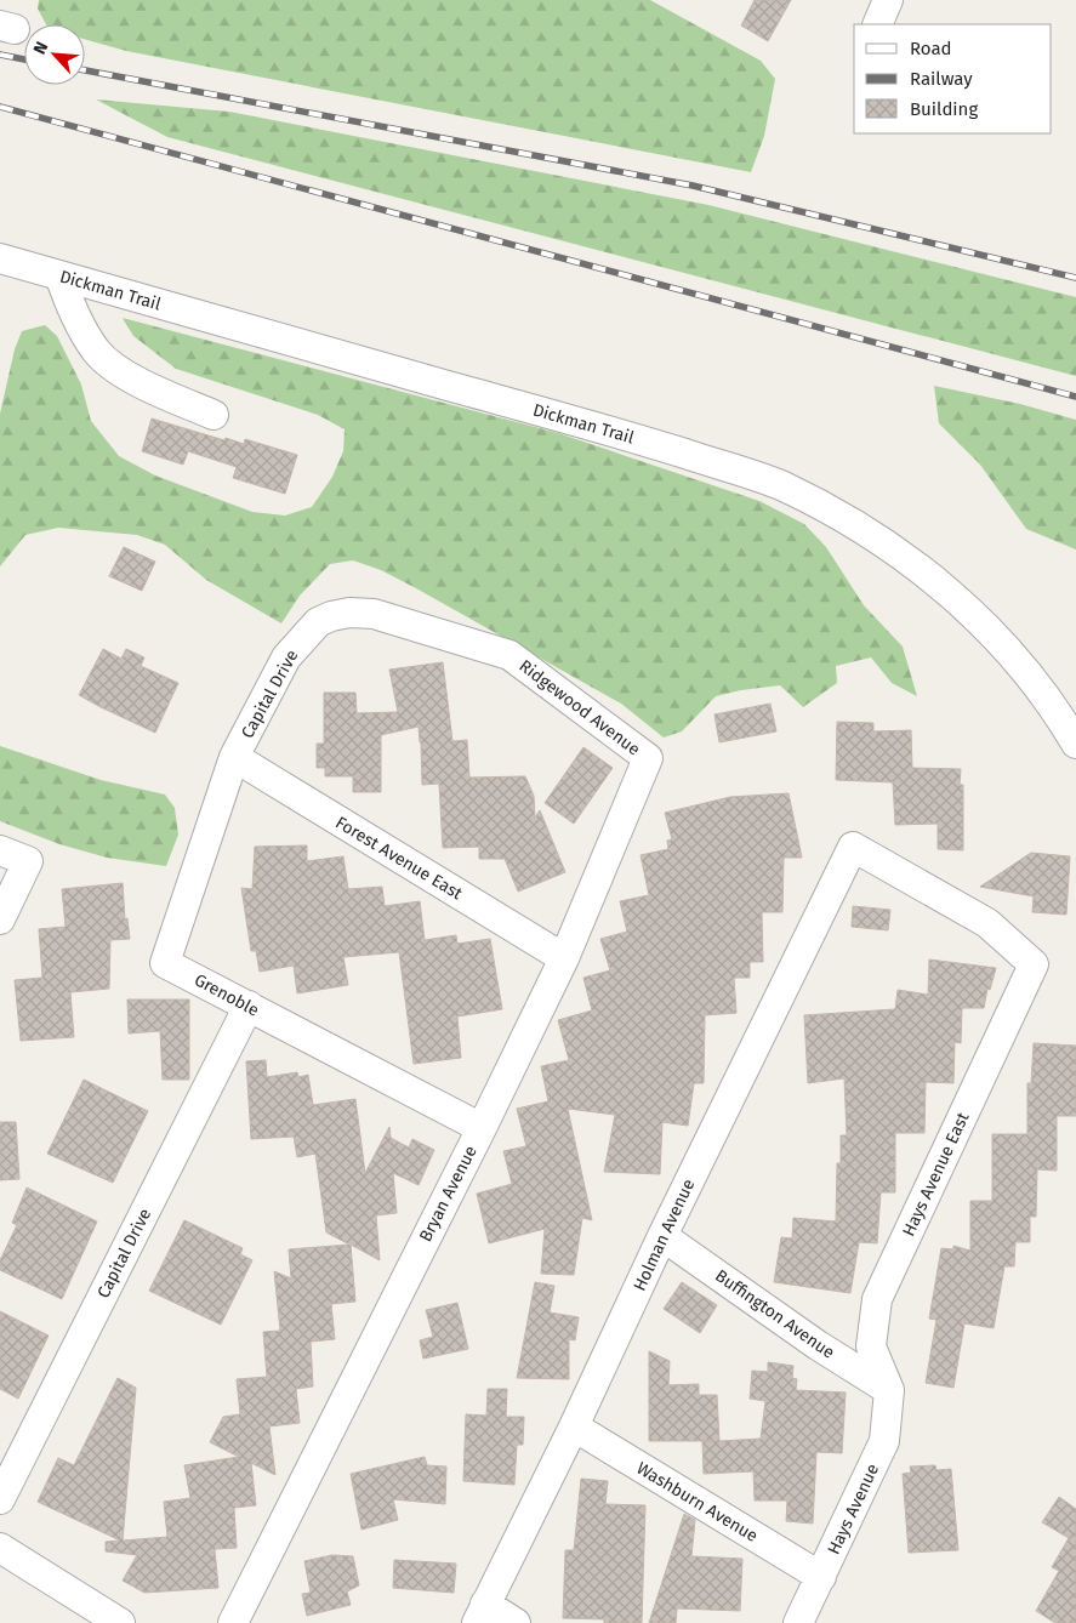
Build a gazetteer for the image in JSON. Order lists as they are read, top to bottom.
{
  "streets": {
    "street": [
      "Dickman Trail",
      "Capital Drive",
      "Ridgewood Avenue",
      "Forest Avenue East",
      "Grenoble",
      "Hays Avenue East",
      "Bryan Avenue",
      "Holman Avenue",
      "Buffington Avenue",
      "Washburn Avenue",
      "Hays Avenue"
    ]
  },
  "crossings": [
    ["Capital Drive", "Ridgewood Avenue"],
    ["Capital Drive", "Forest Avenue East"],
    ["Capital Drive", "Grenoble"],
    ["Ridgewood Avenue", "Bryan Avenue"],
    ["Forest Avenue East", "Grenoble"],
    ["Forest Avenue East", "Bryan Avenue"],
    ["Grenoble", "Bryan Avenue"],
    ["Hays Avenue East", "Holman Avenue"],
    ["Hays Avenue East", "Buffington Avenue"],
    ["Hays Avenue East", "Hays Avenue"],
    ["Holman Avenue", "Buffington Avenue"],
    ["Holman Avenue", "Washburn Avenue"],
    ["Buffington Avenue", "Hays Avenue"],
    ["Washburn Avenue", "Hays Avenue"]
  ],
  "legend": ["Road", "Railway", "Building"],
  "north": "top left"
}
